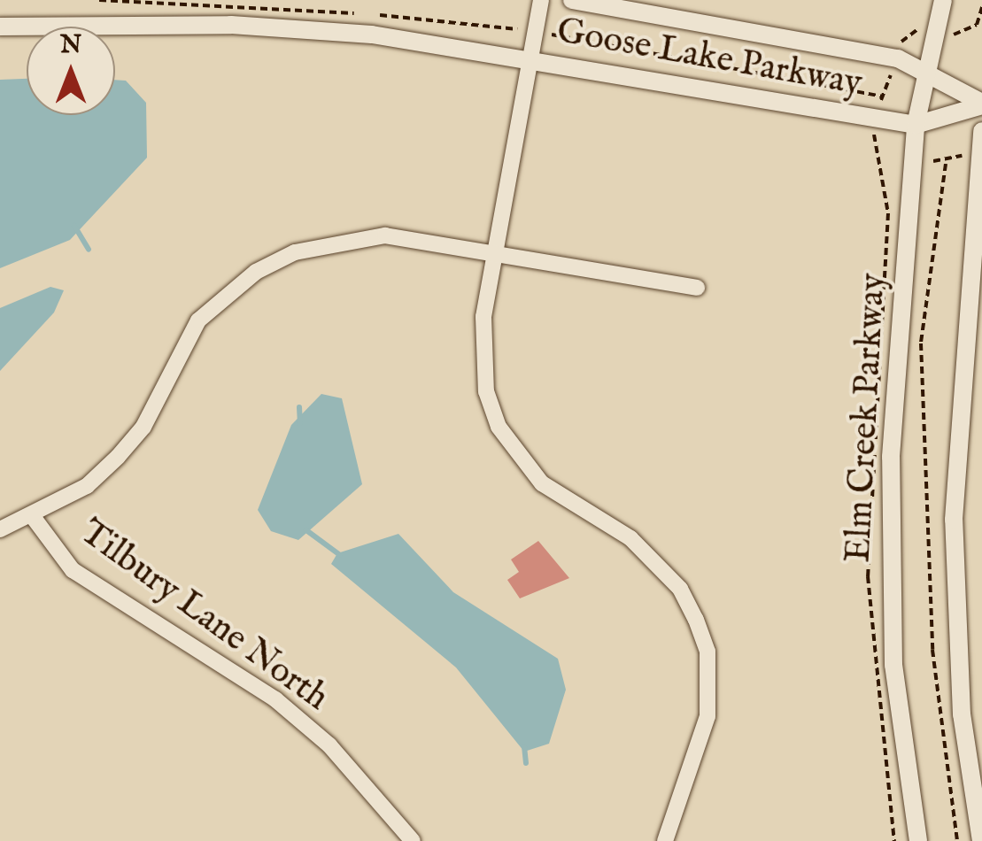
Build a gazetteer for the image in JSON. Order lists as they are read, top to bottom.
{
  "streets": {
    "street": ["Goose Lake Parkway", "Elm Creek Parkway", "Tilbury Lane North"]
  },
  "crossings": [
    ["Goose Lake Parkway", "Elm Creek Parkway"]
  ],
  "north": "top"
}
